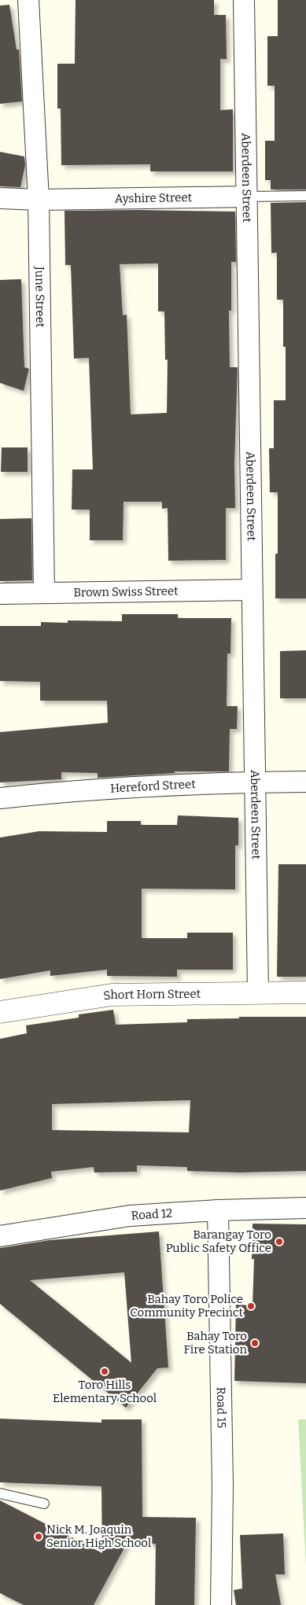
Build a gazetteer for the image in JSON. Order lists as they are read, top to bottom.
{
  "streets": {
    "street": [
      "Aberdeen Street",
      "Ayshire Street",
      "June Street",
      "Brown Swiss Street",
      "Hereford Street",
      "Short Horn Street",
      "Road 12",
      "Road 15"
    ]
  },
  "crossings": [
    ["Aberdeen Street", "Ayshire Street"],
    ["Aberdeen Street", "Brown Swiss Street"],
    ["Aberdeen Street", "Hereford Street"],
    ["Aberdeen Street", "Short Horn Street"],
    ["Ayshire Street", "June Street"],
    ["June Street", "Brown Swiss Street"],
    ["Road 12", "Road 15"]
  ],
  "places": [
    "Barangay Toro Public Safety Office",
    "Bahay Toro Police Community Precinct",
    "Bahay Toro Fire Station",
    "Toro Hills Elementary School",
    "Nick M. Joaquin Senior High School"
  ]
}
